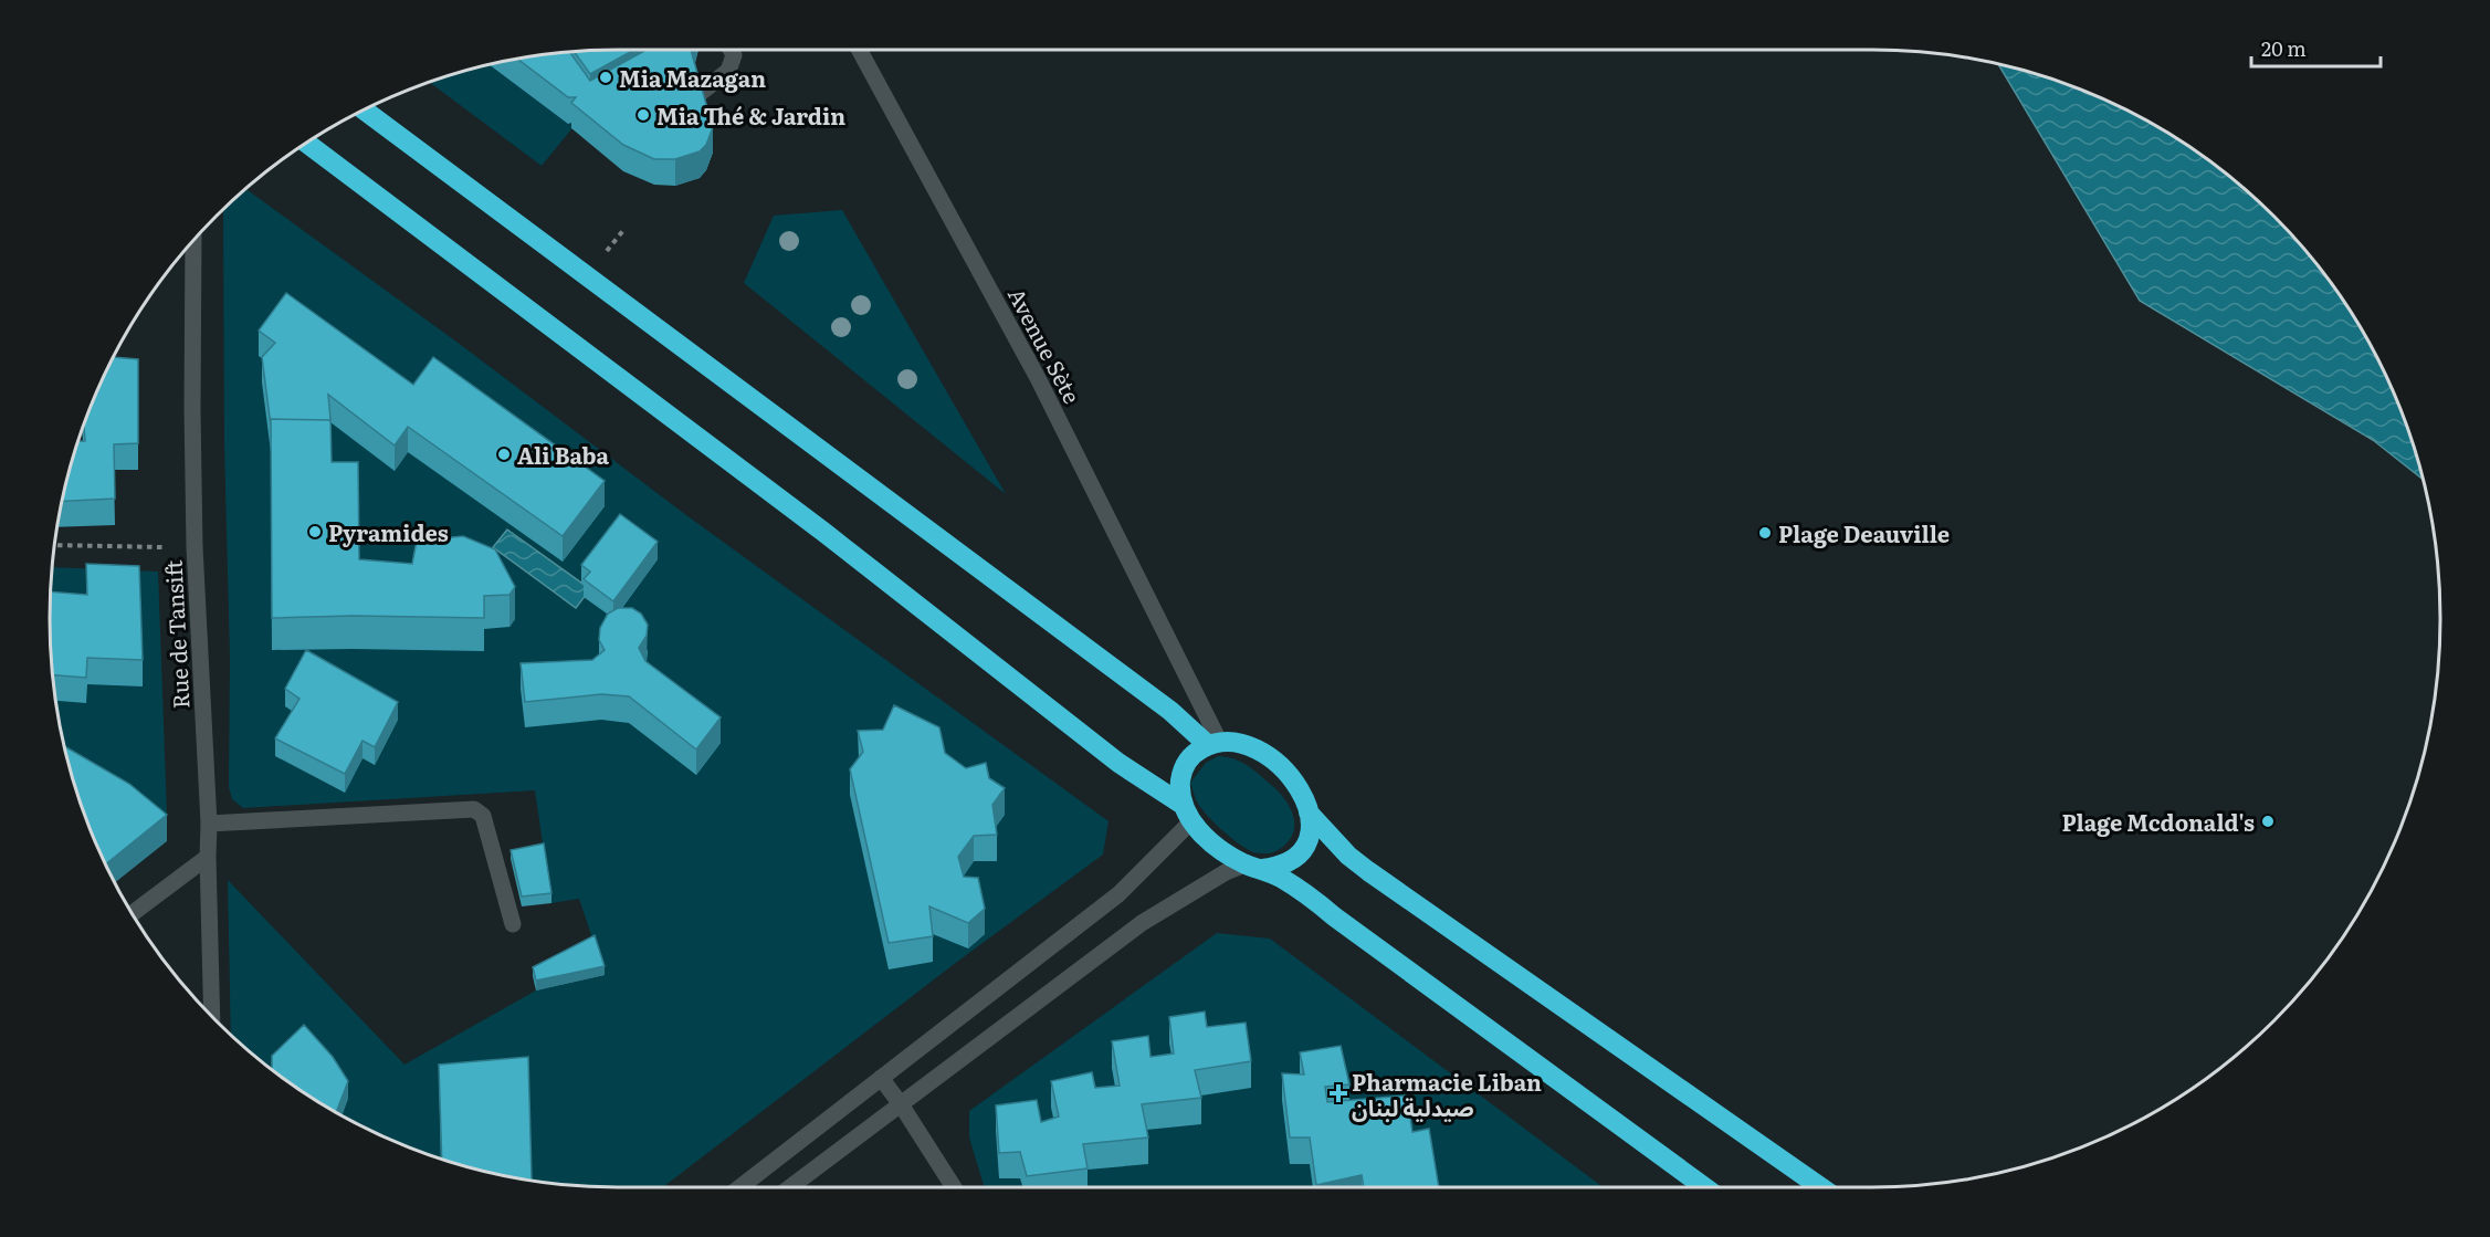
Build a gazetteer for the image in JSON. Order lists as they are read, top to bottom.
{
  "streets": {
    "street": ["Avenue Sète", "Rue de Tansift"]
  },
  "places": {
    "other": [
      "Mia Mazagan",
      "Mia Thé & Jardin",
      "Ali Baba",
      "Pyramides",
      "Plage Deauville",
      "Plage Mcdonald's"
    ],
    "health": ["Pharmacie Liban صيدلية لبنان"]
  },
  "scale_bar": "20 m"
}
